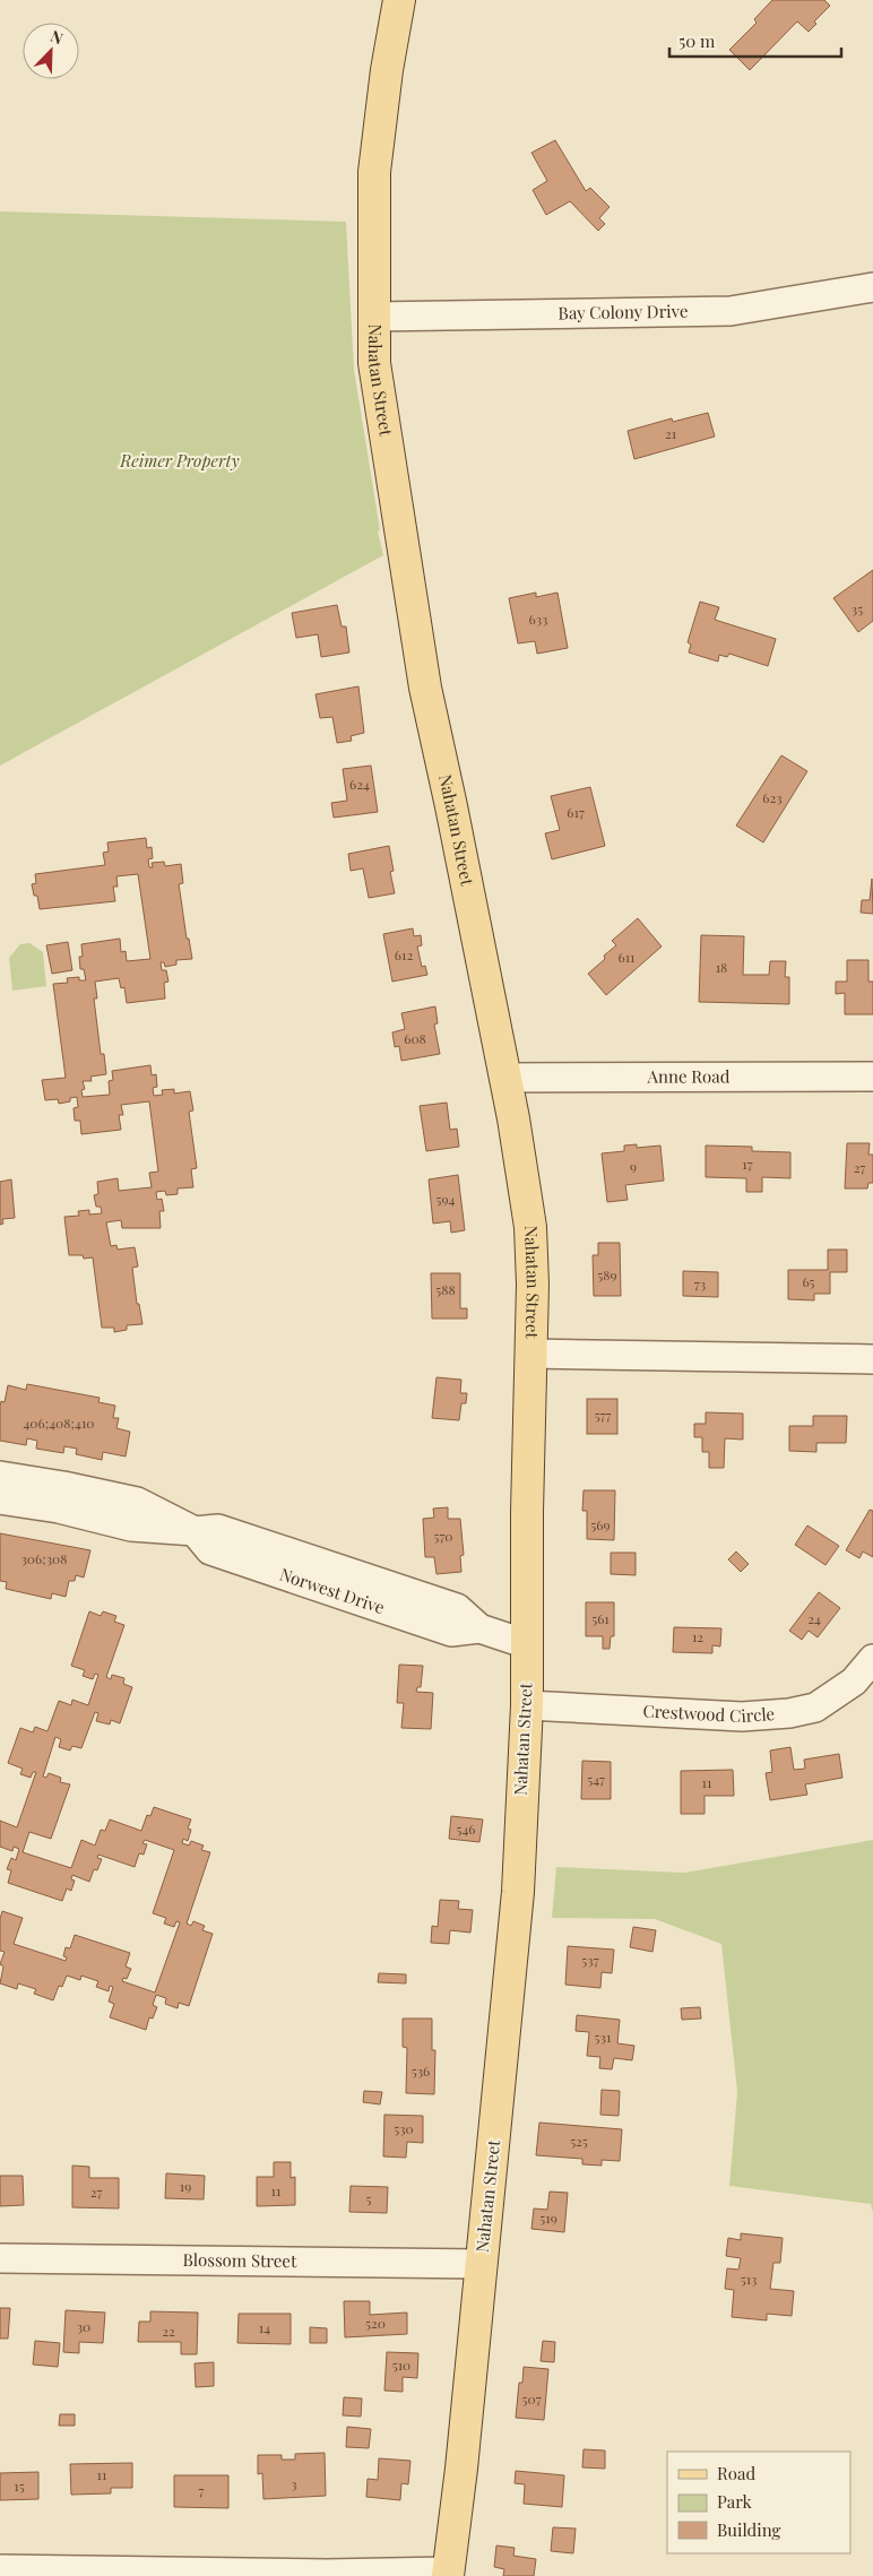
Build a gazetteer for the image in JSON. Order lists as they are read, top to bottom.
{
  "streets": {
    "main road": ["Nahatan Street"],
    "street": [
      "Bay Colony Drive",
      "Anne Road",
      "Norwest Drive",
      "Crestwood Circle",
      "Blossom Street"
    ]
  },
  "crossings": [
    ["Bay Colony Drive", "Nahatan Street"],
    ["Nahatan Street", "Anne Road"],
    ["Nahatan Street", "Norwest Drive"],
    ["Nahatan Street", "Crestwood Circle"],
    ["Nahatan Street", "Blossom Street"]
  ],
  "parks": ["Reimer Property"],
  "house_numbers": [
    "21",
    "35",
    "633",
    "624",
    "623",
    "617",
    "612",
    "611",
    "18",
    "608",
    "17",
    "9",
    "27",
    "594",
    "589",
    "65",
    "73",
    "588",
    "577",
    "406;408;410",
    "569",
    "570",
    "306;308",
    "561",
    "24",
    "12",
    "547",
    "11",
    "546",
    "537",
    "531",
    "536",
    "530",
    "525",
    "19",
    "11",
    "27",
    "5",
    "519",
    "513",
    "520",
    "30",
    "14",
    "22",
    "510",
    "507",
    "11",
    "3",
    "15",
    "7"
  ],
  "legend": ["Road", "Park", "Building"],
  "scale_bar": "50 m",
  "north": "top right"
}
